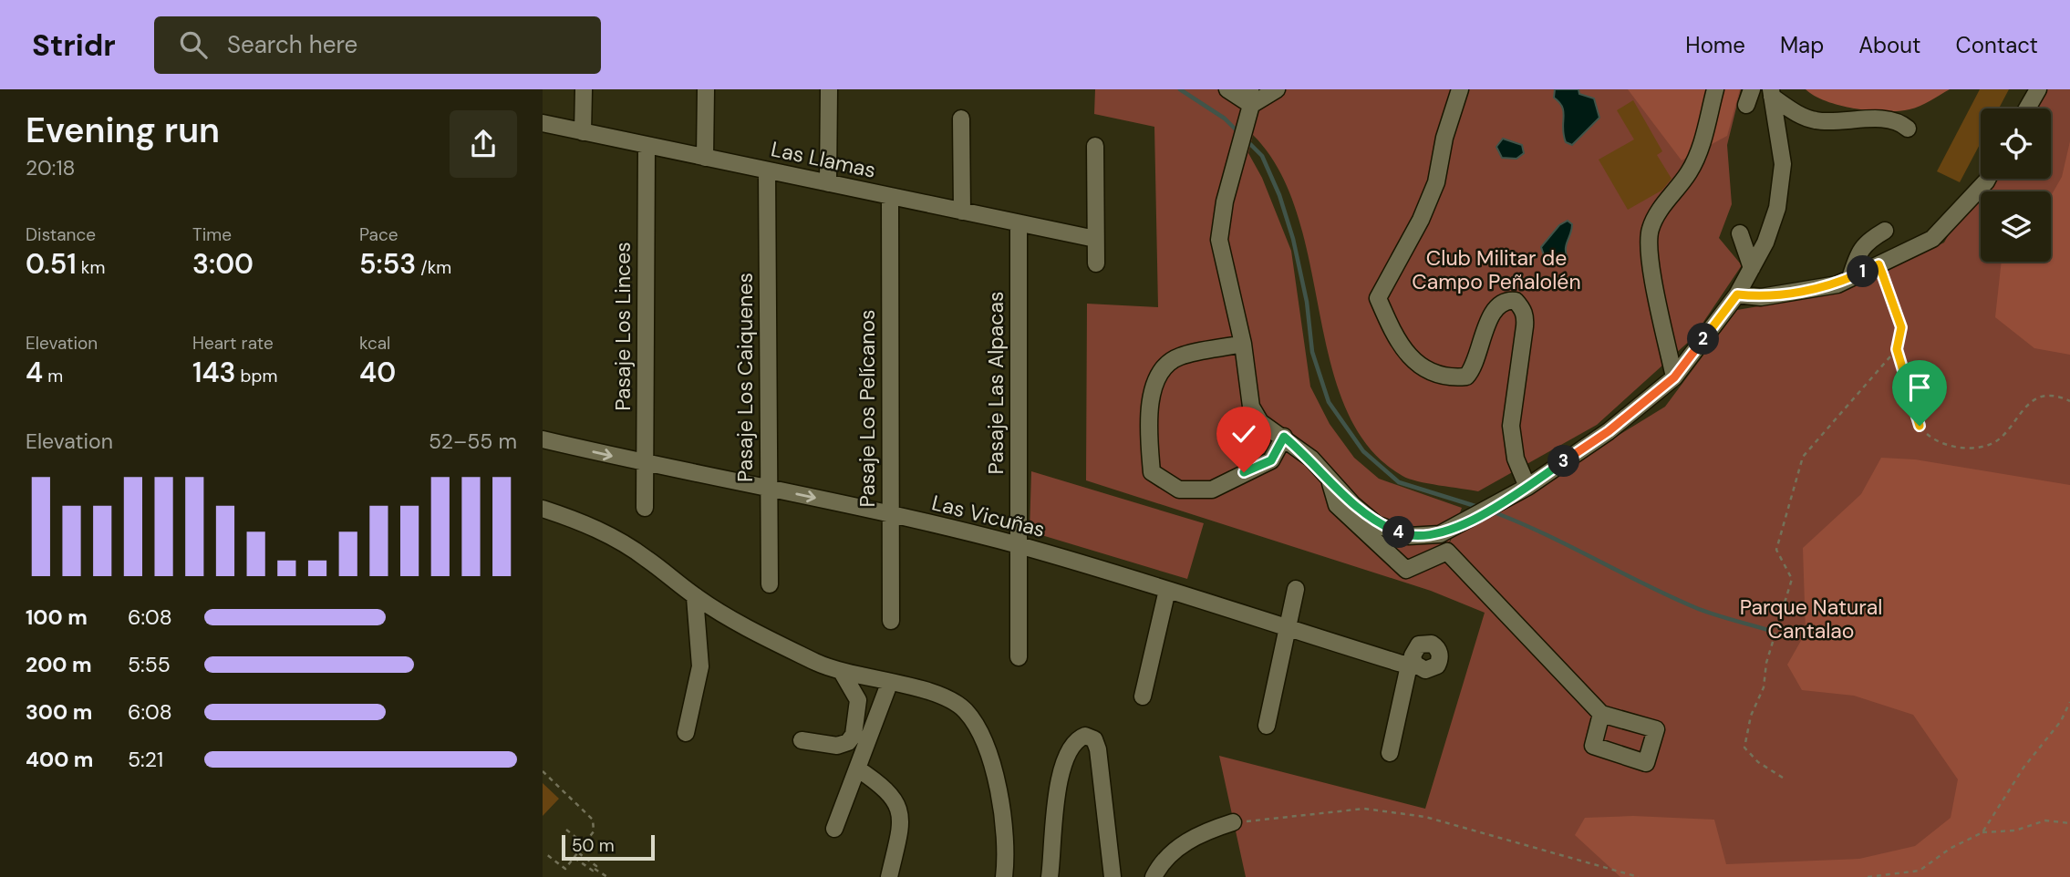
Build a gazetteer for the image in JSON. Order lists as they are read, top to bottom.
{
  "streets": {
    "street": [
      "Las Llamas",
      "Pasaje Los Linces",
      "Pasaje Los Caiquenes",
      "Pasaje Las Alpacas",
      "Pasaje Los Pelícanos",
      "Las Vicuñas"
    ]
  },
  "crossings": [
    ["Las Llamas", "Pasaje Los Linces"],
    ["Las Llamas", "Pasaje Los Caiquenes"],
    ["Las Llamas", "Pasaje Las Alpacas"],
    ["Las Llamas", "Pasaje Los Pelícanos"],
    ["Pasaje Los Linces", "Las Vicuñas"],
    ["Pasaje Los Caiquenes", "Las Vicuñas"],
    ["Pasaje Las Alpacas", "Las Vicuñas"],
    ["Pasaje Los Pelícanos", "Las Vicuñas"]
  ],
  "parks": ["Club Militar de Campo Peñalolén", "Parque Natural Cantalao"],
  "scale_bar": "50 m",
  "page": {
    "header": "Stridr",
    "search": "Search here",
    "nav": [
      "Home",
      "Map",
      "About",
      "Contact"
    ],
    "heading": ["Evening run", "20:18"],
    "stats": [
      ["Distance", "0.51 km"],
      ["Time", "3:00"],
      ["Pace", "5:53 /km"],
      ["Elevation", "4 m"],
      ["Heart rate", "143 bpm"],
      ["kcal", "40"]
    ],
    "pins": [
      "1",
      "2",
      "3",
      "4"
    ],
    "chart": ["Elevation", "52–55 m"],
    "list": [
      {
        "name": "100 m",
        "note": "6:08"
      },
      {
        "name": "200 m",
        "note": "5:55"
      },
      {
        "name": "300 m",
        "note": "6:08"
      },
      {
        "name": "400 m",
        "note": "5:21"
      }
    ],
    "scale": "50 m"
  }
}
